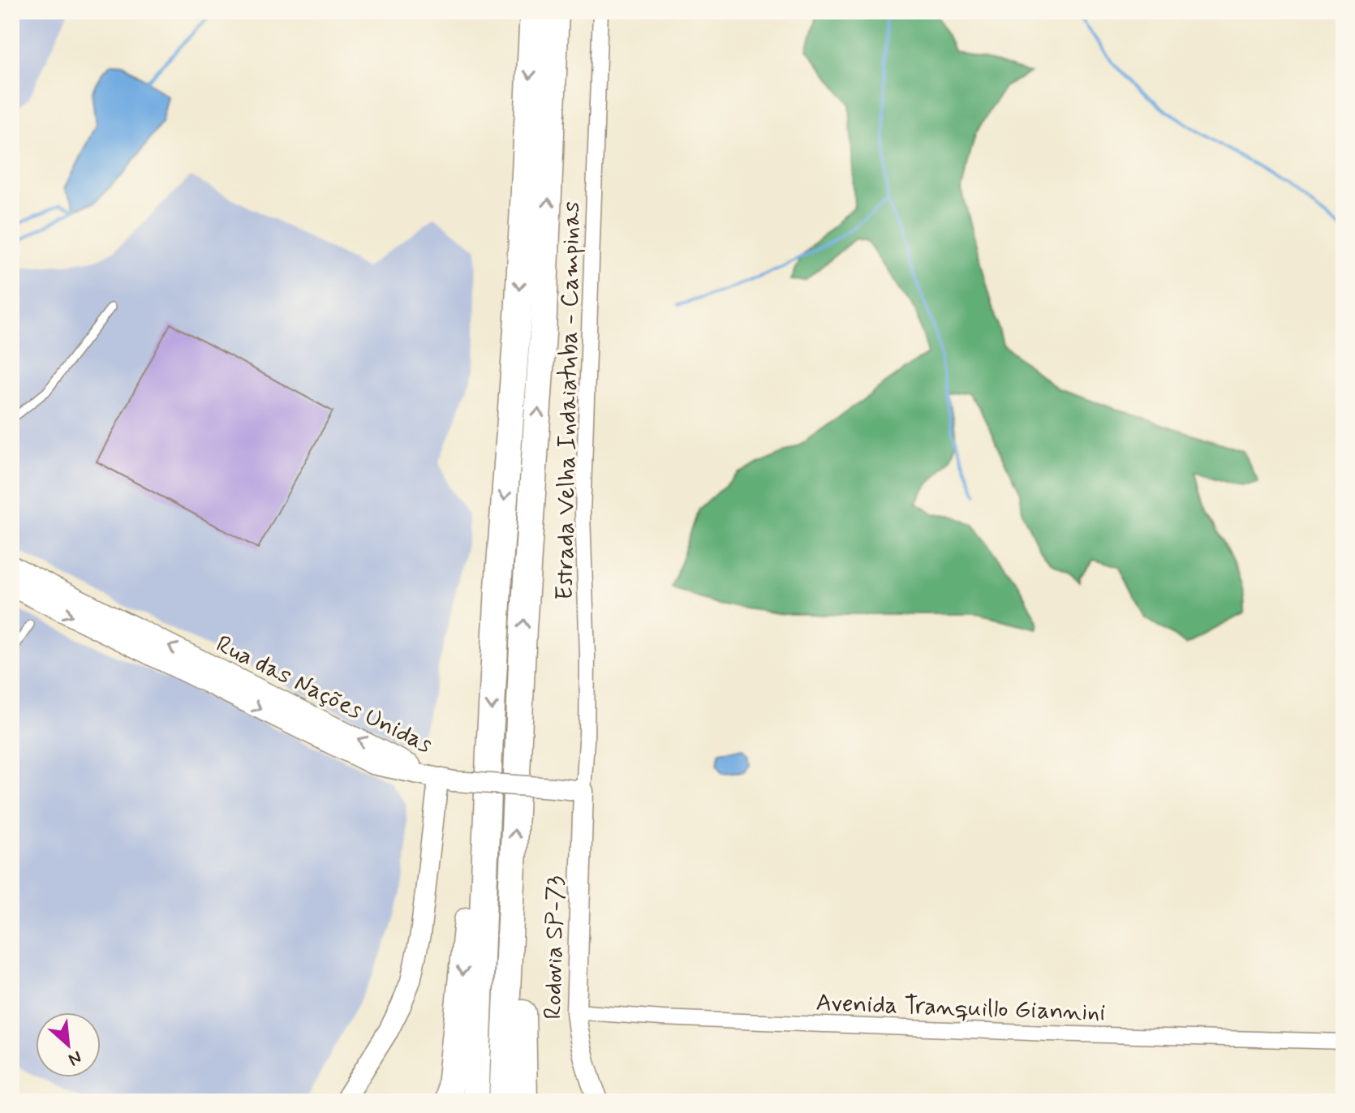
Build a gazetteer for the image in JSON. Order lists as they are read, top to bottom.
{
  "streets": {
    "main road": ["Rua das Nações Unidas", "Rodovia SP-73"],
    "street": ["Estrada Velha Indaiatuba - Campinas", "Avenida Tranquillo Giannini"]
  },
  "crossings": [
    ["Estrada Velha Indaiatuba - Campinas", "Rodovia SP-73"],
    ["Rodovia SP-73", "Avenida Tranquillo Giannini"]
  ],
  "north": "bottom right"
}
